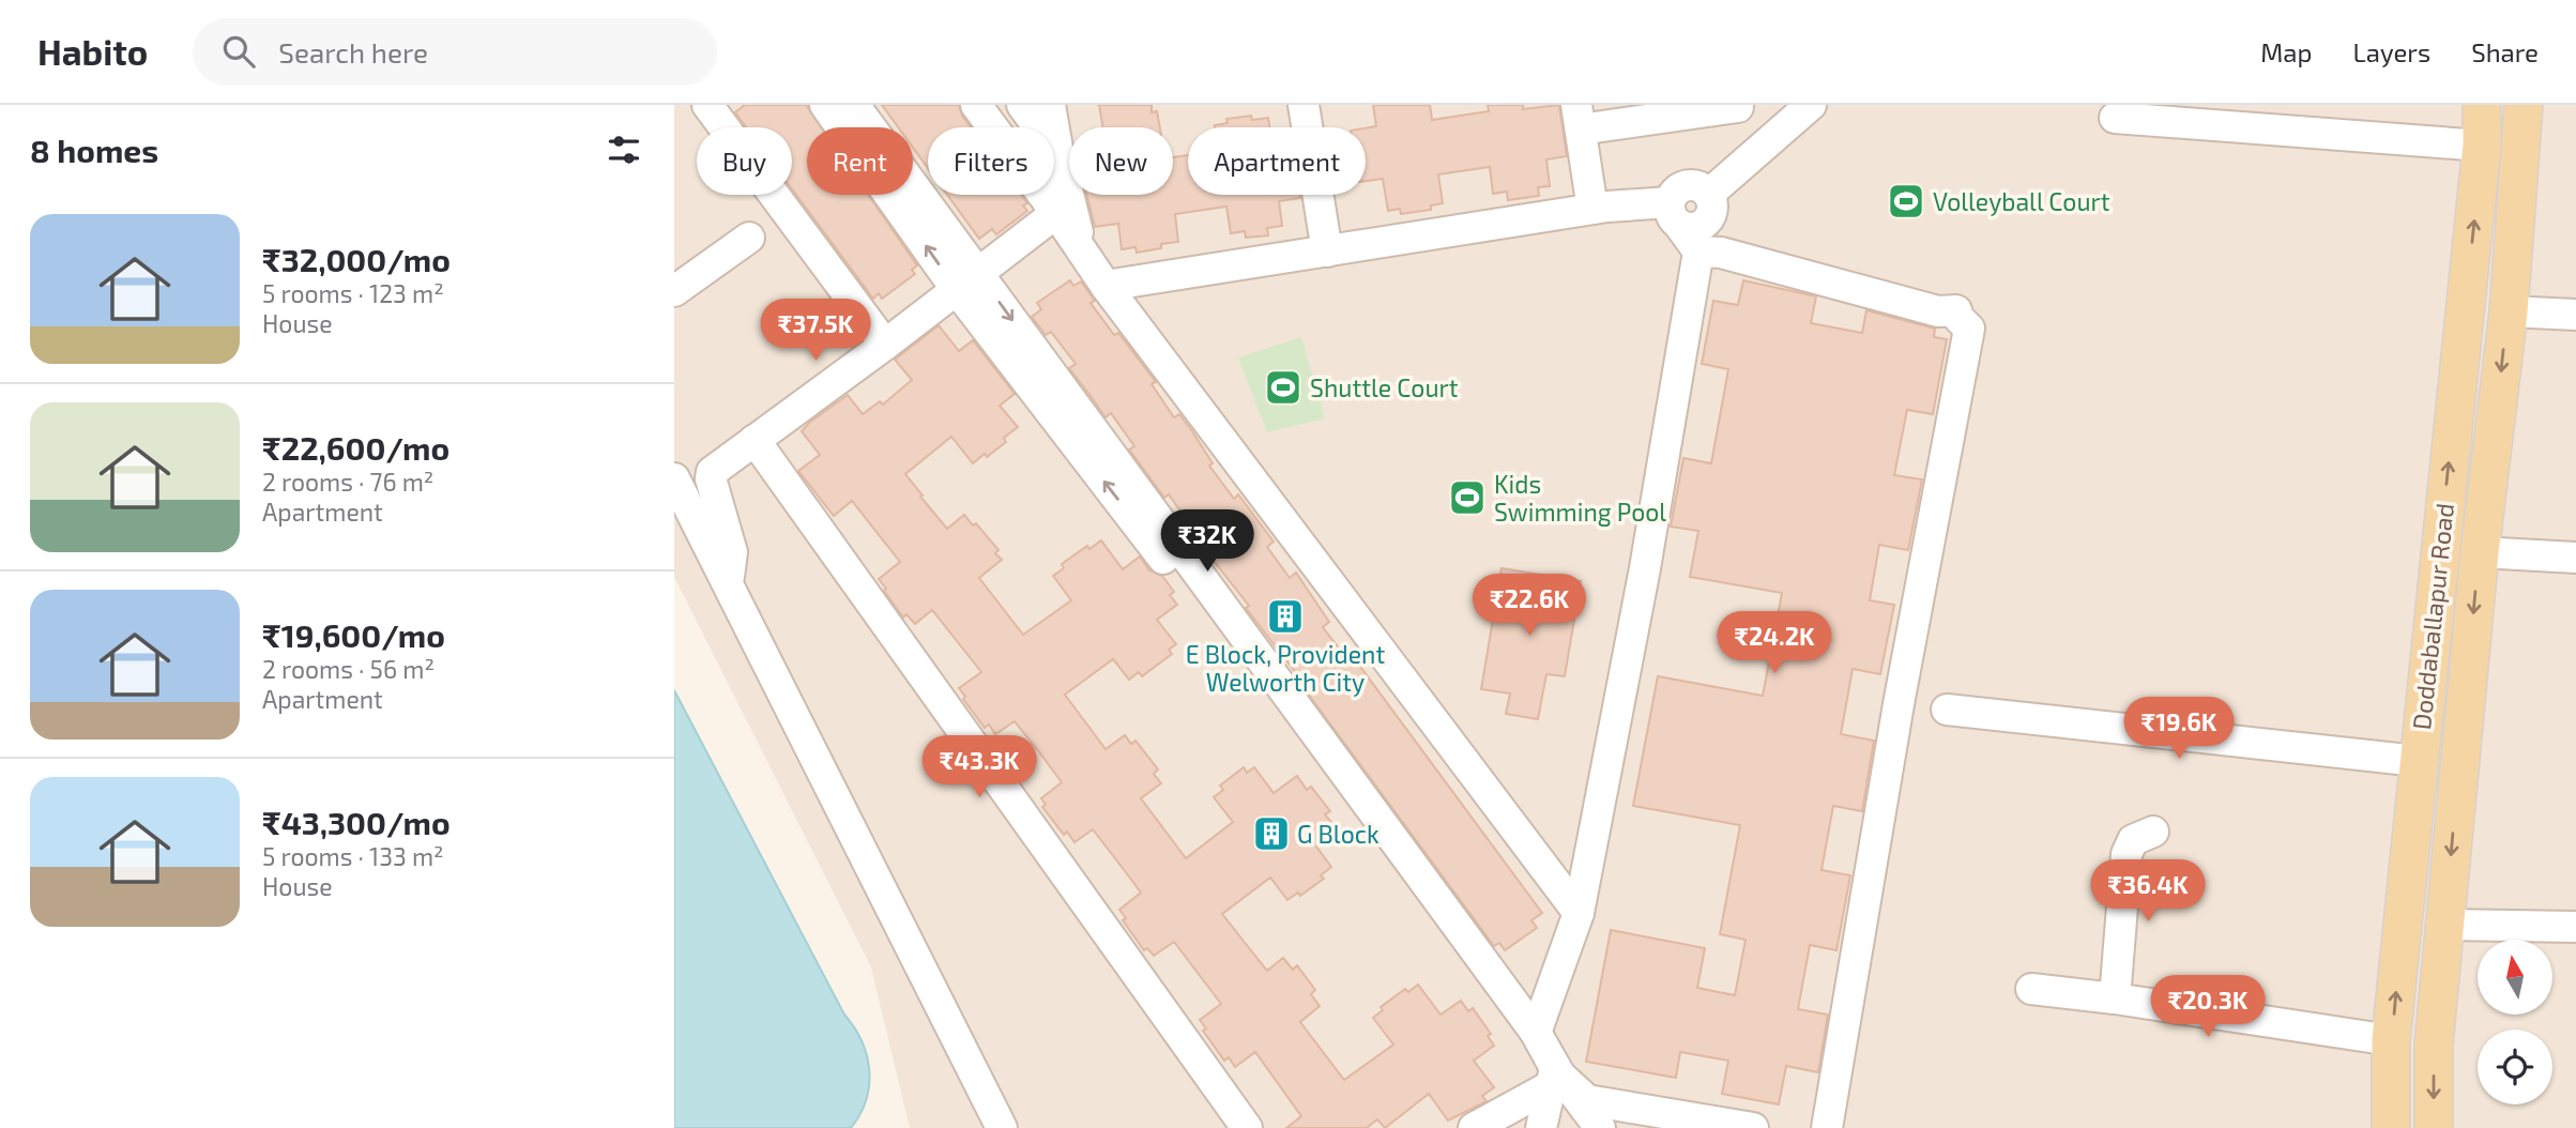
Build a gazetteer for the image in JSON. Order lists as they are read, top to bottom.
{
  "streets": {
    "main road": ["Doddaballapur Road"]
  },
  "places": {
    "sports": ["Volleyball Court", "Shuttle Court", "Kids Swimming Pool"],
    "building": ["E Block, Provident Welworth City", "G Block"]
  },
  "north": "top",
  "page": {
    "header": "Habito",
    "search": "Search here",
    "nav": ["Map", "Layers", "Share"],
    "heading": "8 homes",
    "chip": [
      "Buy",
      "Rent",
      "Filters",
      "New",
      "Apartment"
    ],
    "list": [
      {
        "name": "₹32,000/mo",
        "note": "5 rooms · 123 m² · House"
      },
      {
        "name": "₹22,600/mo",
        "note": "2 rooms · 76 m² · Apartment"
      },
      {
        "name": "₹19,600/mo",
        "note": "2 rooms · 56 m² · Apartment"
      },
      {
        "name": "₹43,300/mo",
        "note": "5 rooms · 133 m² · House"
      }
    ],
    "price": [
      "₹37.5K",
      "₹32K",
      "₹22.6K",
      "₹24.2K",
      "₹19.6K",
      "₹43.3K",
      "₹36.4K",
      "₹20.3K"
    ]
  }
}
